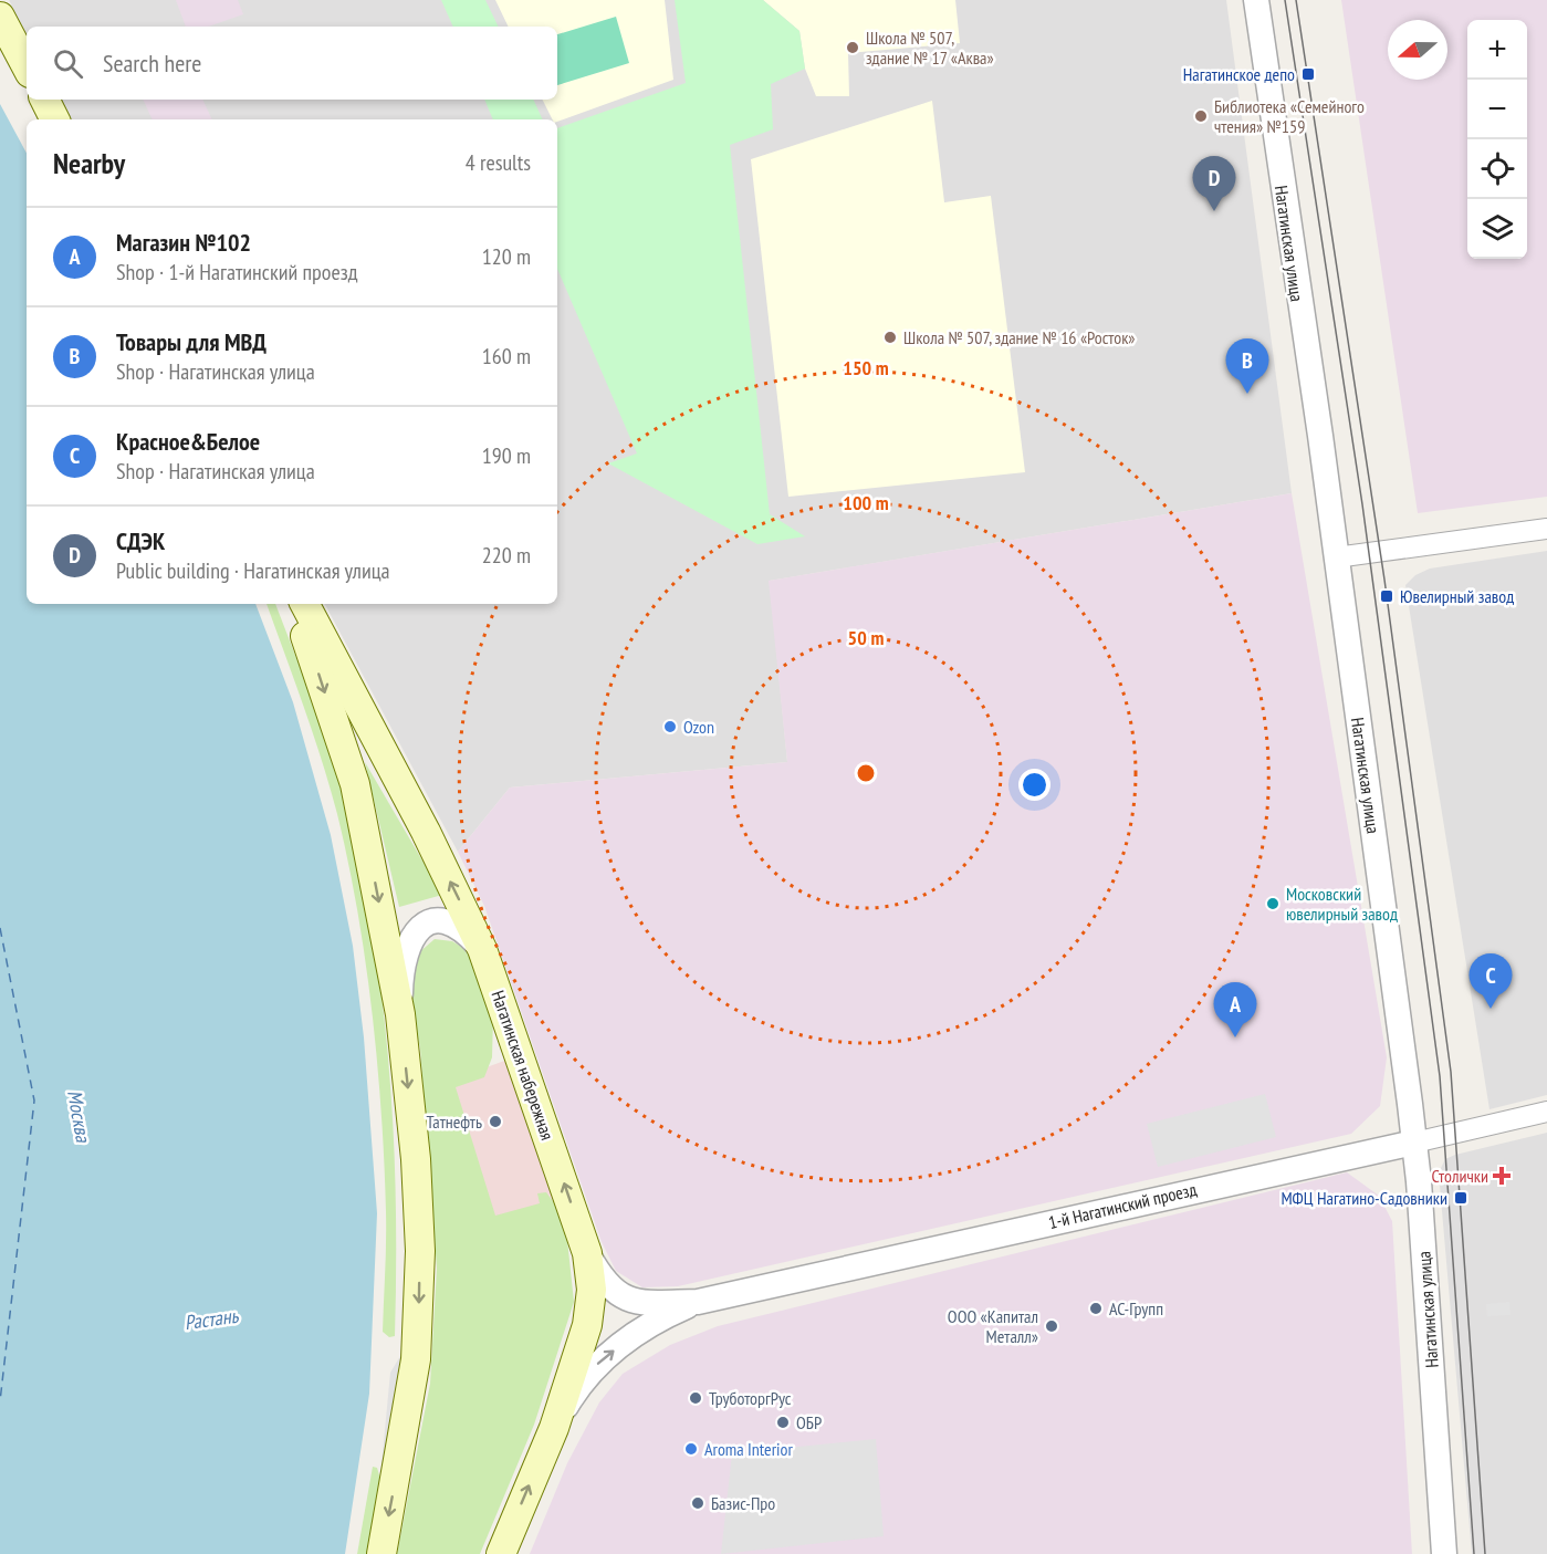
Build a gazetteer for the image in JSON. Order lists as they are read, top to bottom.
{
  "streets": {
    "main road": ["Нагатинская набережная"],
    "street": ["Нагатинская улица", "1-й Нагатинский проезд"]
  },
  "crossings": [
    ["Нагатинская улица", "1-й Нагатинский проезд"]
  ],
  "water": ["Москва", "Растань"],
  "places": {
    "other": [
      "Школа № 507, здание № 17 «Аква»",
      "Библиотека «Семейного чтения» №159",
      "Школа № 507, здание № 16 «Росток»",
      "Ozon",
      "Московский ювелирный завод",
      "Татнефть",
      "АС-Групп",
      "ООО «Капитал Металл»",
      "ТруботоргРус",
      "ОБР",
      "Aroma Interior",
      "Базис-Про"
    ],
    "transit": ["Нагатинское депо", "Ювелирный завод", "МФЦ Нагатино-Садовники"],
    "health": ["Столички"]
  },
  "north": "left",
  "page": {
    "map_buttons": ["+", "−"],
    "search": "Search here",
    "heading": ["Nearby", "4 results"],
    "pins": [
      "D",
      "B",
      "C",
      "A"
    ],
    "list": [
      {
        "mark": "A",
        "name": "Магазин №102",
        "note": "Shop · 1-й Нагатинский проезд",
        "value": "120 m"
      },
      {
        "mark": "B",
        "name": "Товары для МВД",
        "note": "Shop · Нагатинская улица",
        "value": "160 m"
      },
      {
        "mark": "C",
        "name": "Красное&Белое",
        "note": "Shop · Нагатинская улица",
        "value": "190 m"
      },
      {
        "mark": "D",
        "name": "СДЭК",
        "note": "Public building · Нагатинская улица",
        "value": "220 m"
      }
    ]
  },
  "rings": ["150 m", "100 m", "50 m"]
}
